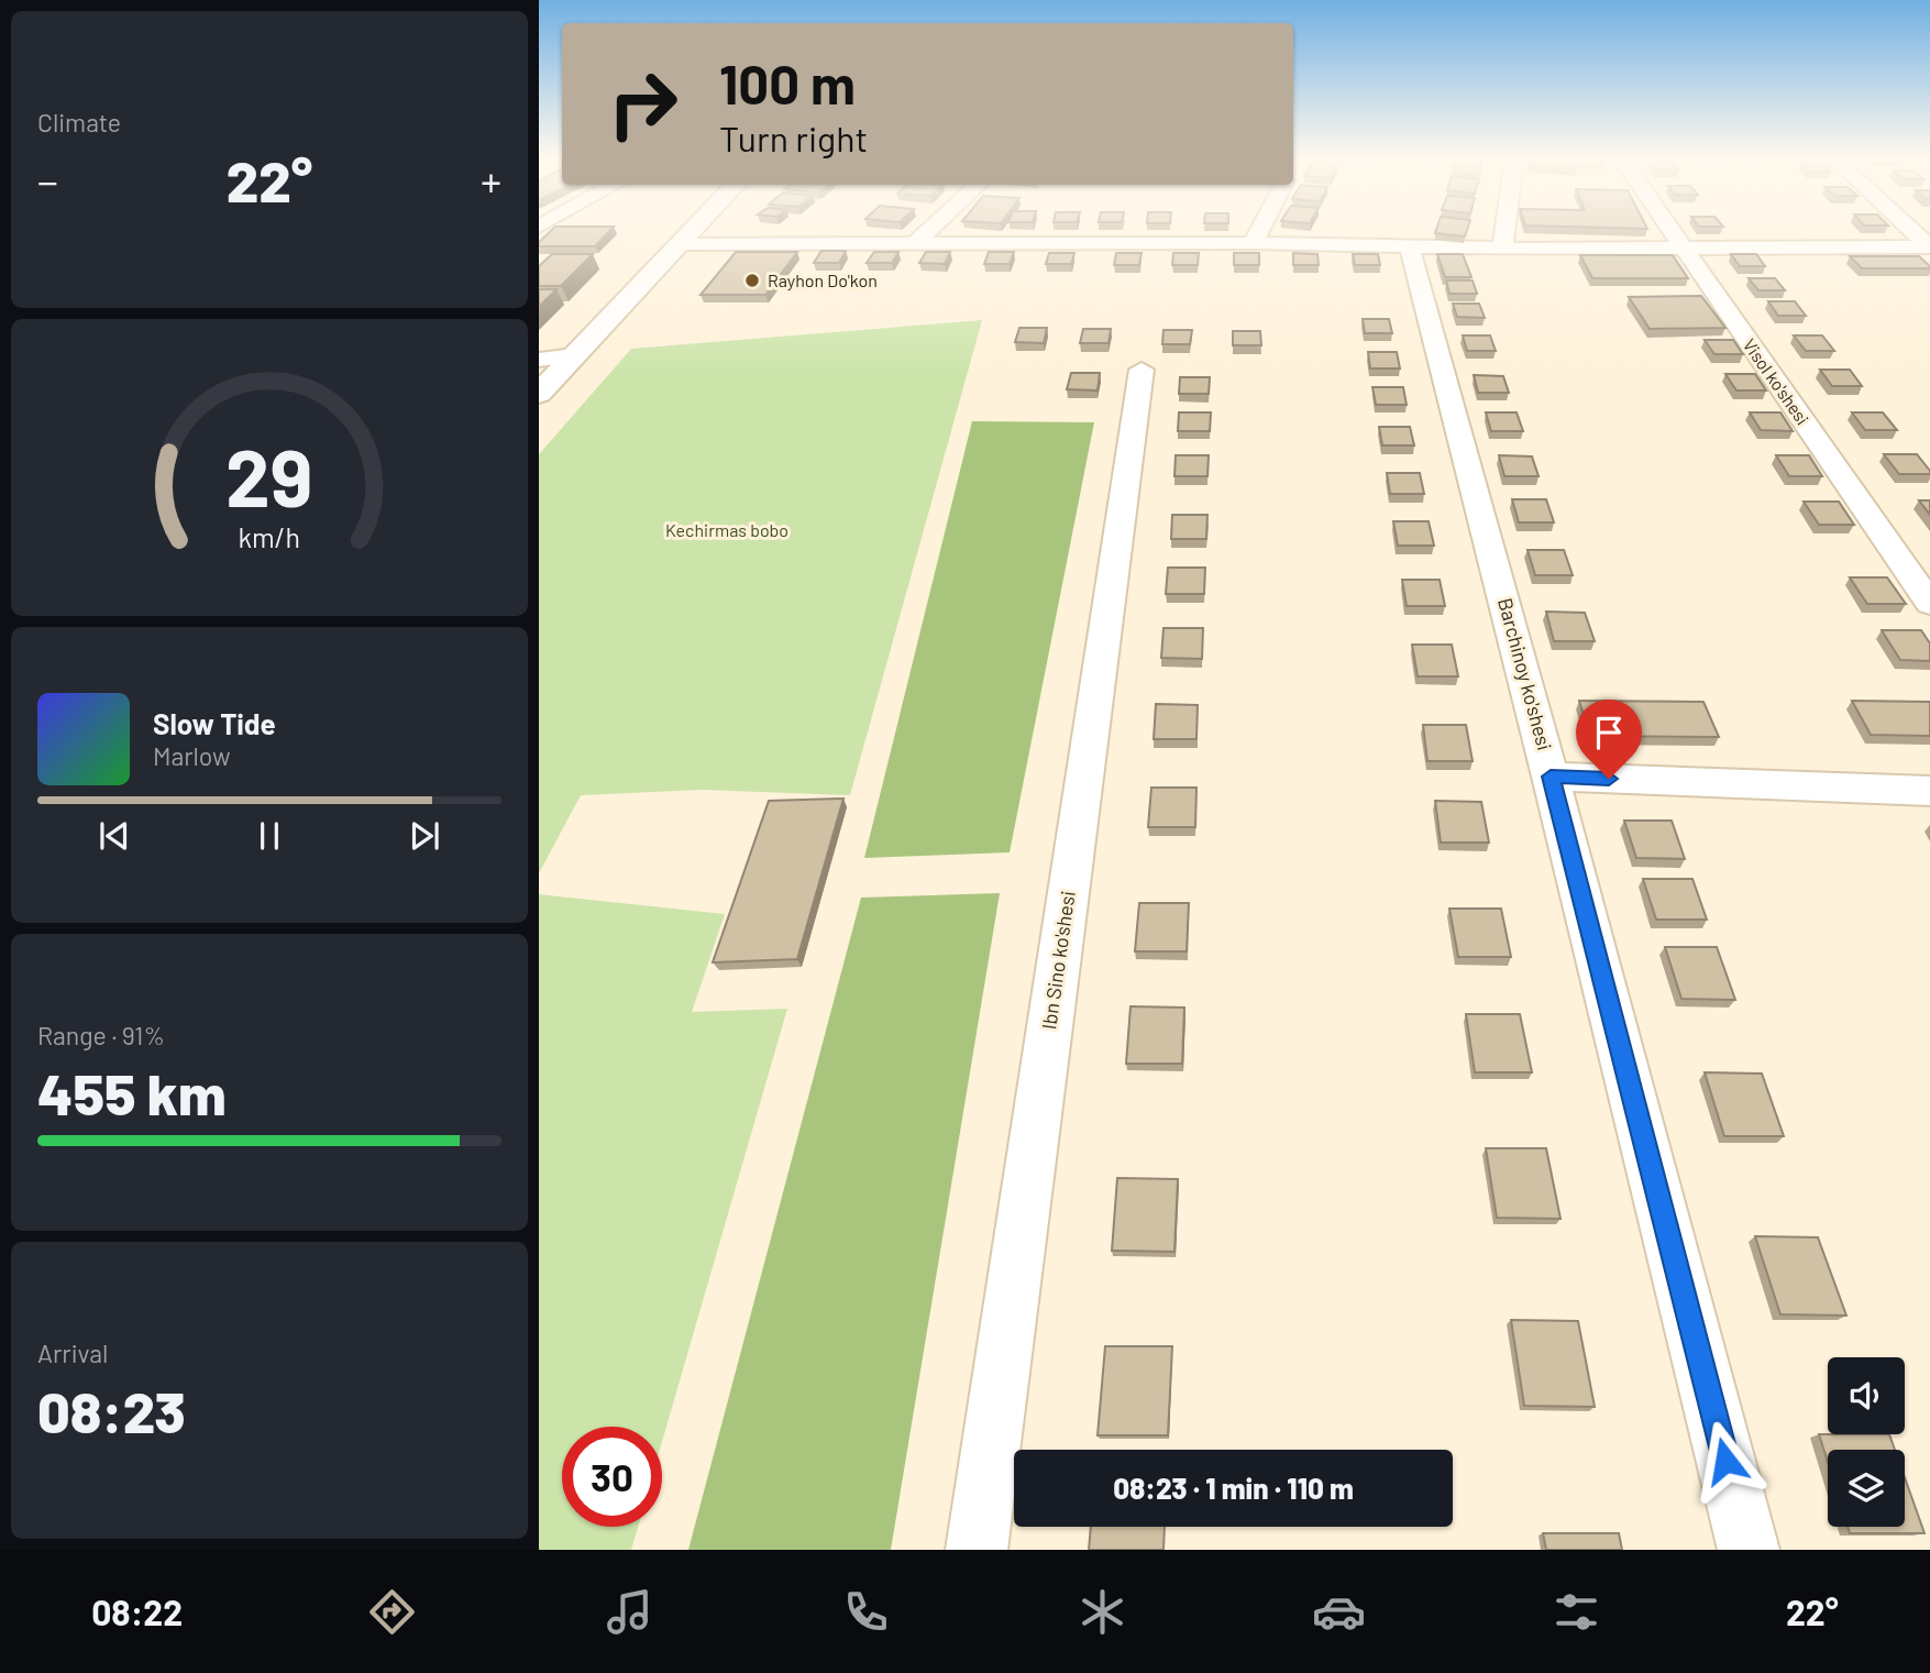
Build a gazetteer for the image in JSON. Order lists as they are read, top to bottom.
{
  "streets": {
    "street": ["Visol ko'shesi", "Barchinoy ko'shesi", "Ibn Sino ko'shesi"]
  },
  "parks": ["Kechirmas bobo"],
  "places": ["Rayhon Do'kon"],
  "page": {
    "tile": [
      "Climate",
      ["Range · 91%", "455 km"],
      ["Arrival", "08:23"]
    ],
    "turn": ["100 m", "Turn right"],
    "heat": ["−", "22°", "+"],
    "song": ["Slow Tide", "Marlow"],
    "limit": "30",
    "trip": "08:23 · 1 min · 110 m",
    "tabs": ["08:22", "22°"],
    "gauge": ["29", "km/h"]
  }
}
